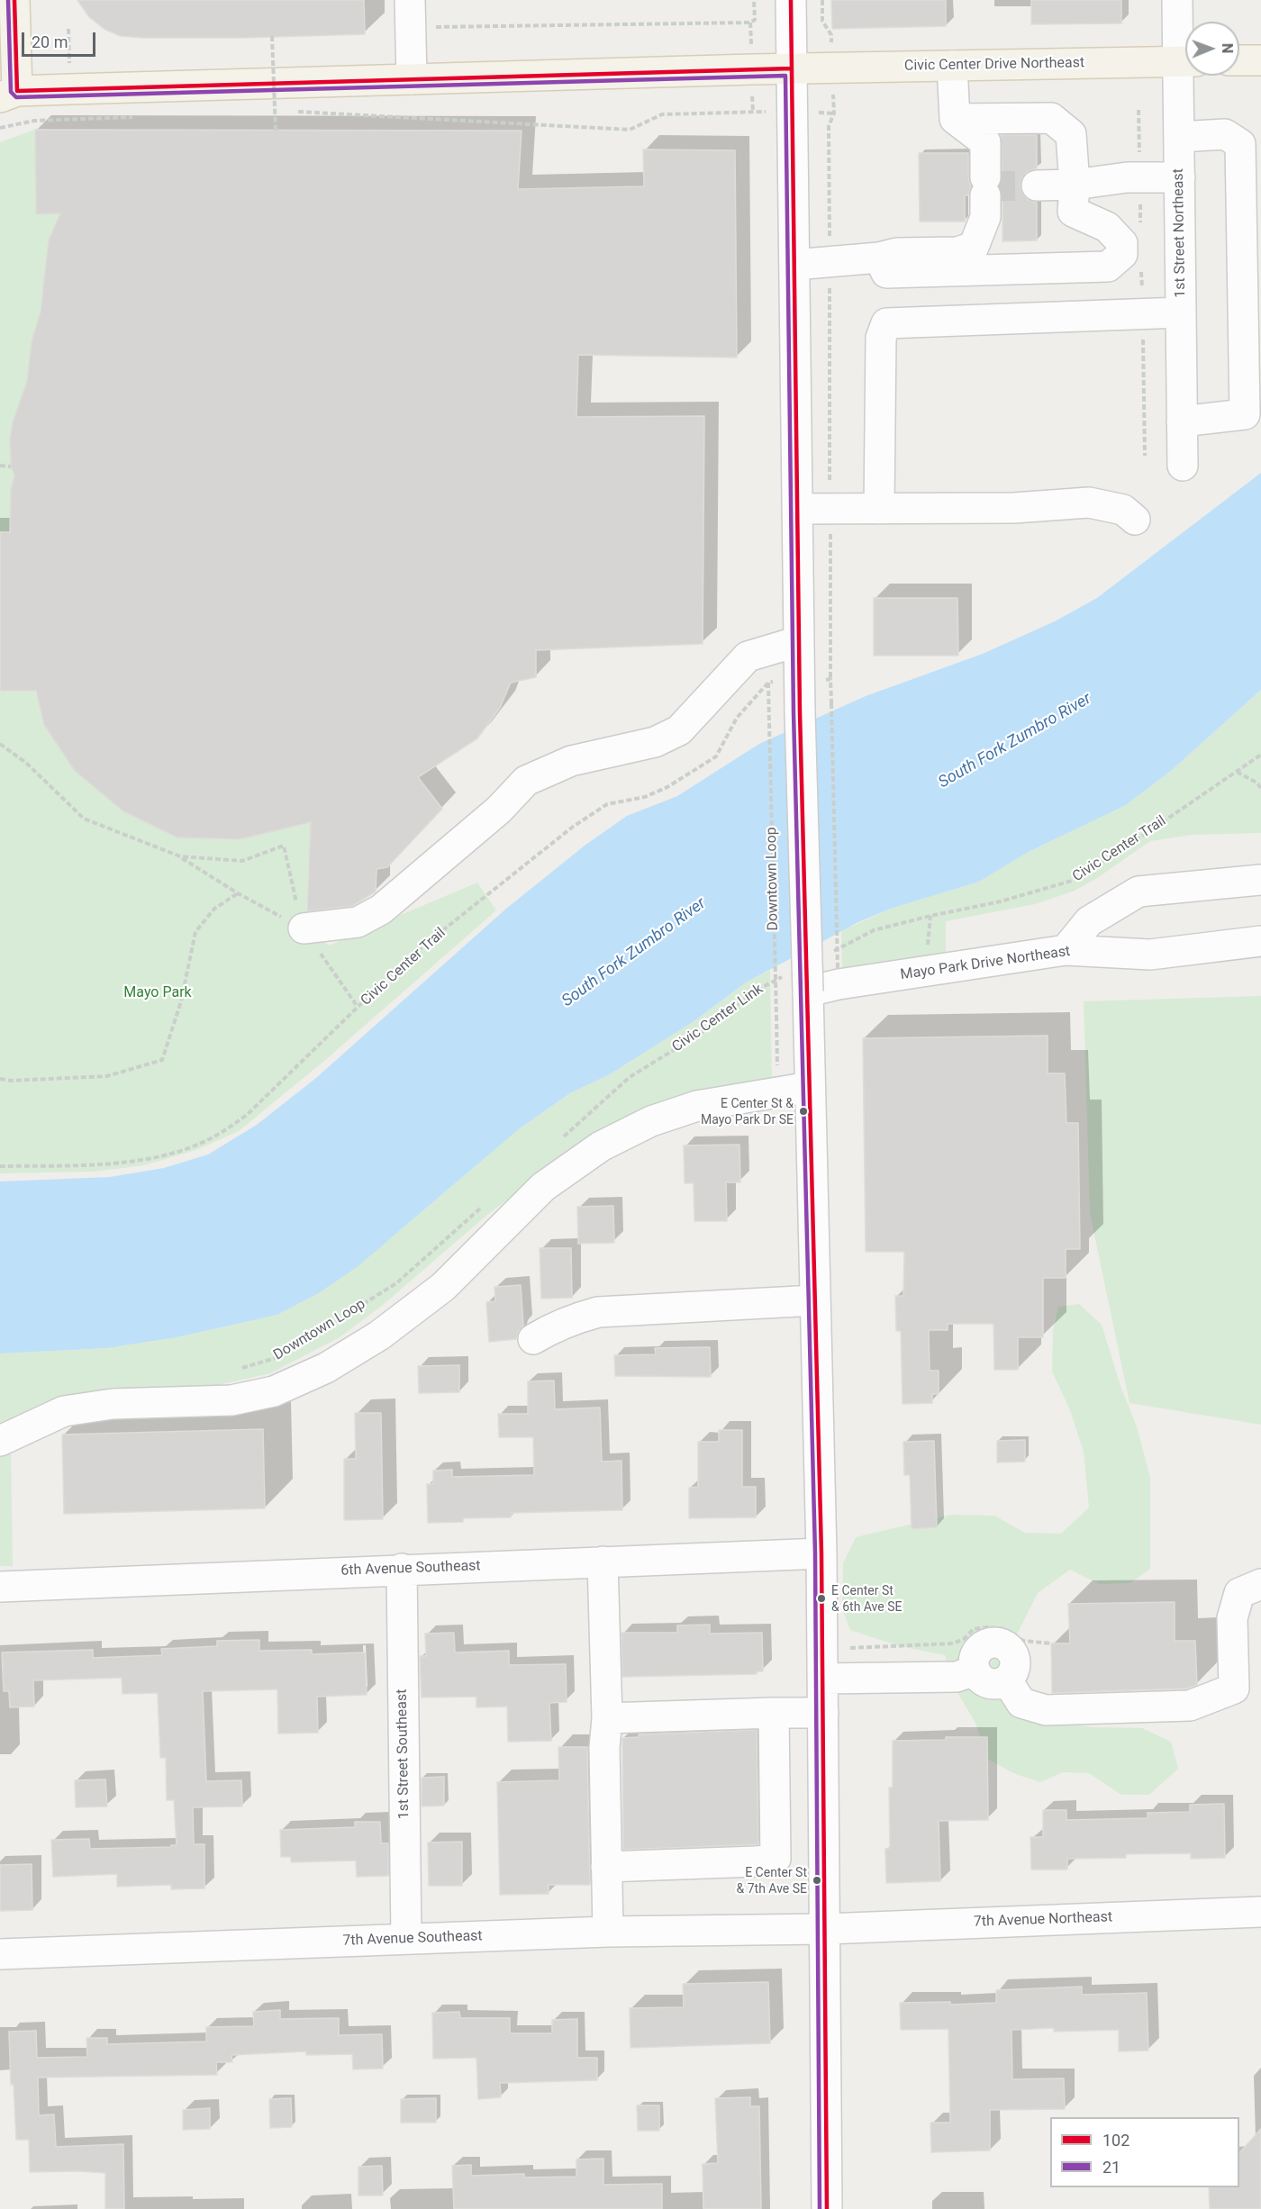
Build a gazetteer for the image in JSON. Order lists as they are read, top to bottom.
{
  "streets": {
    "main road": ["Civic Center Drive Northeast"],
    "street": [
      "1st Street Northeast",
      "Mayo Park Drive Northeast",
      "6th Avenue Southeast",
      "1st Street Southeast",
      "7th Avenue Northeast",
      "7th Avenue Southeast"
    ],
    "path": ["Civic Center Trail", "Downtown Loop", "Civic Center Link"]
  },
  "crossings": [
    ["Civic Center Trail", "Downtown Loop"],
    ["Mayo Park Drive Northeast", "Civic Center Link"],
    ["6th Avenue Southeast", "1st Street Southeast"],
    ["1st Street Southeast", "7th Avenue Southeast"],
    ["7th Avenue Northeast", "7th Avenue Southeast"]
  ],
  "water": ["South Fork Zumbro River"],
  "parks": ["Mayo Park"],
  "places": ["E Center St & Mayo Park Dr SE", "E Center St & 6th Ave SE", "E Center St & 7th Ave SE"],
  "lines": ["transit line 102", "transit line 21"],
  "legend": ["102", "21"],
  "scale_bar": "20 m",
  "north": "right"
}
